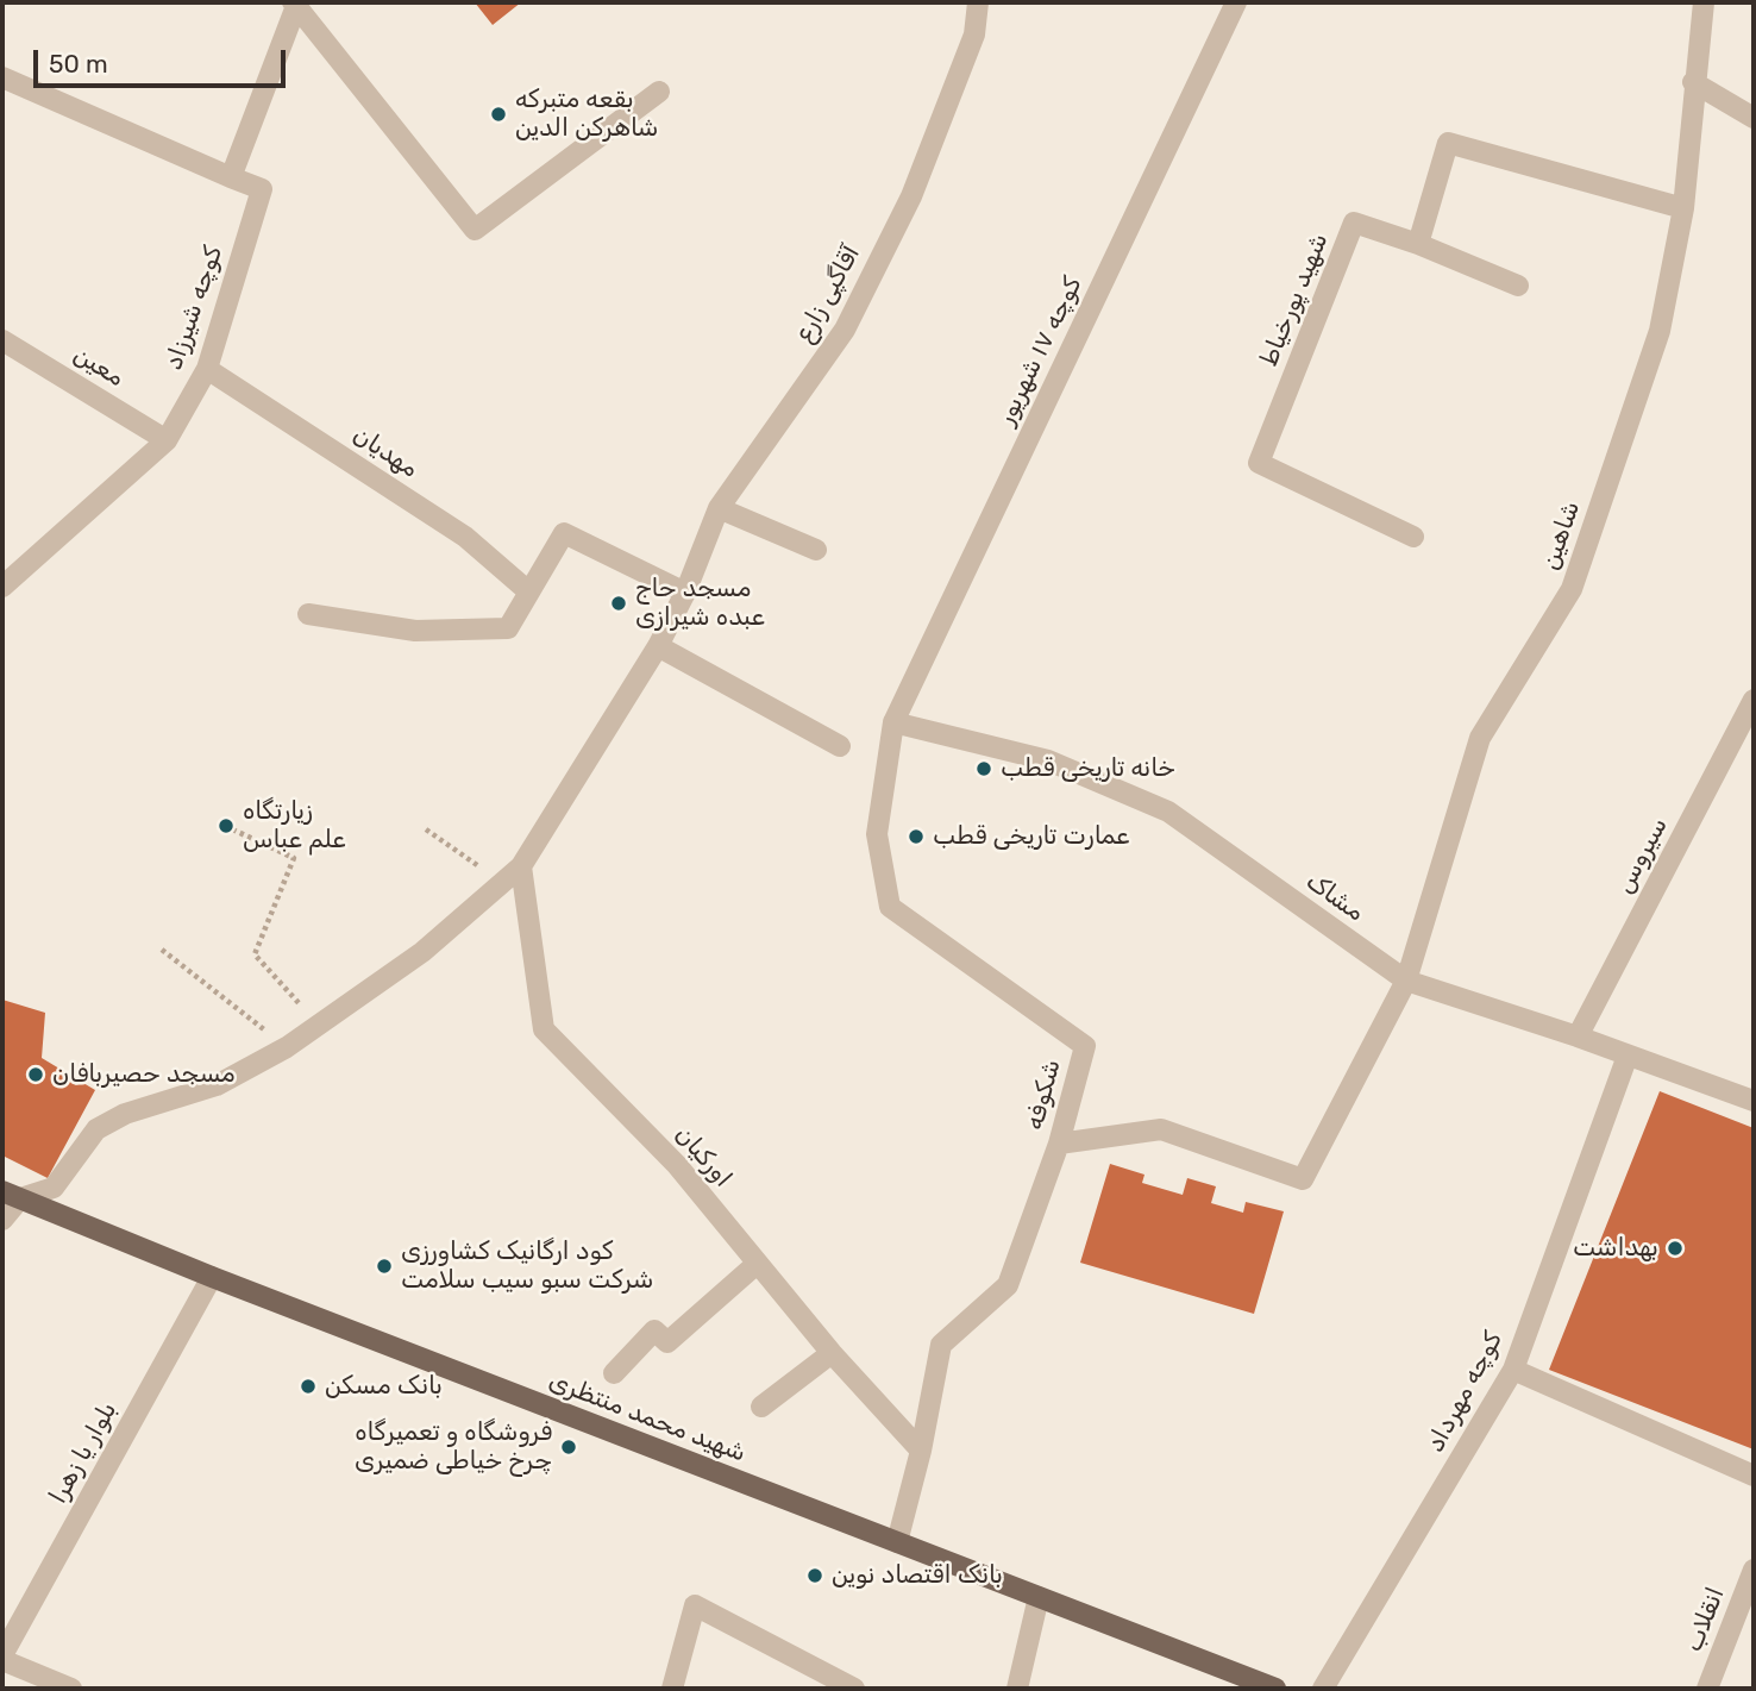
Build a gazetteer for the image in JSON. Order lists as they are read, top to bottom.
{
  "streets": {
    "main road": ["شهید محمد منتظری"],
    "street": [
      "آقاگپی زارع",
      "شهید پورخیاط",
      "کوچه شیرزاد",
      "کوچه ۱۷ شهریور",
      "معین",
      "مهدیان",
      "شاهین",
      "سیروس",
      "مشاک",
      "شکوفه",
      "اورکیان",
      "کوچه مهرداد",
      "بلوار یا زهرا",
      "انقلاب"
    ]
  },
  "crossings": [
    ["آقاگپی زارع", "اورکیان"],
    ["آقاگپی زارع", "شهید محمد منتظری"],
    ["کوچه شیرزاد", "معین"],
    ["کوچه شیرزاد", "مهدیان"],
    ["کوچه ۱۷ شهریور", "مشاک"],
    ["کوچه ۱۷ شهریور", "شکوفه"],
    ["شاهین", "مشاک"],
    ["شاهین", "شکوفه"],
    ["سیروس", "مشاک"],
    ["مشاک", "شکوفه"],
    ["مشاک", "کوچه مهرداد"],
    ["شکوفه", "اورکیان"],
    ["شکوفه", "شهید محمد منتظری"],
    ["شهید محمد منتظری", "بلوار یا زهرا"]
  ],
  "places": [
    "بقعه متبرکه شاهرکن الدین",
    "مسجد حاج عبده شیرازی",
    "خانه تاریخی قطب",
    "زيارتگاه علم عباس",
    "عمارت تاریخی قطب",
    "مسجد حصیربافان",
    "بهداشت",
    "کود ارگانیک کشاورزی شرکت سبو سیب سلامت",
    "بانک مسکن",
    "فروشگاه و تعمیرگاه چرخ خیاطی ضمیری",
    "بانک اقتصاد نوین"
  ],
  "scale_bar": "50 m"
}
